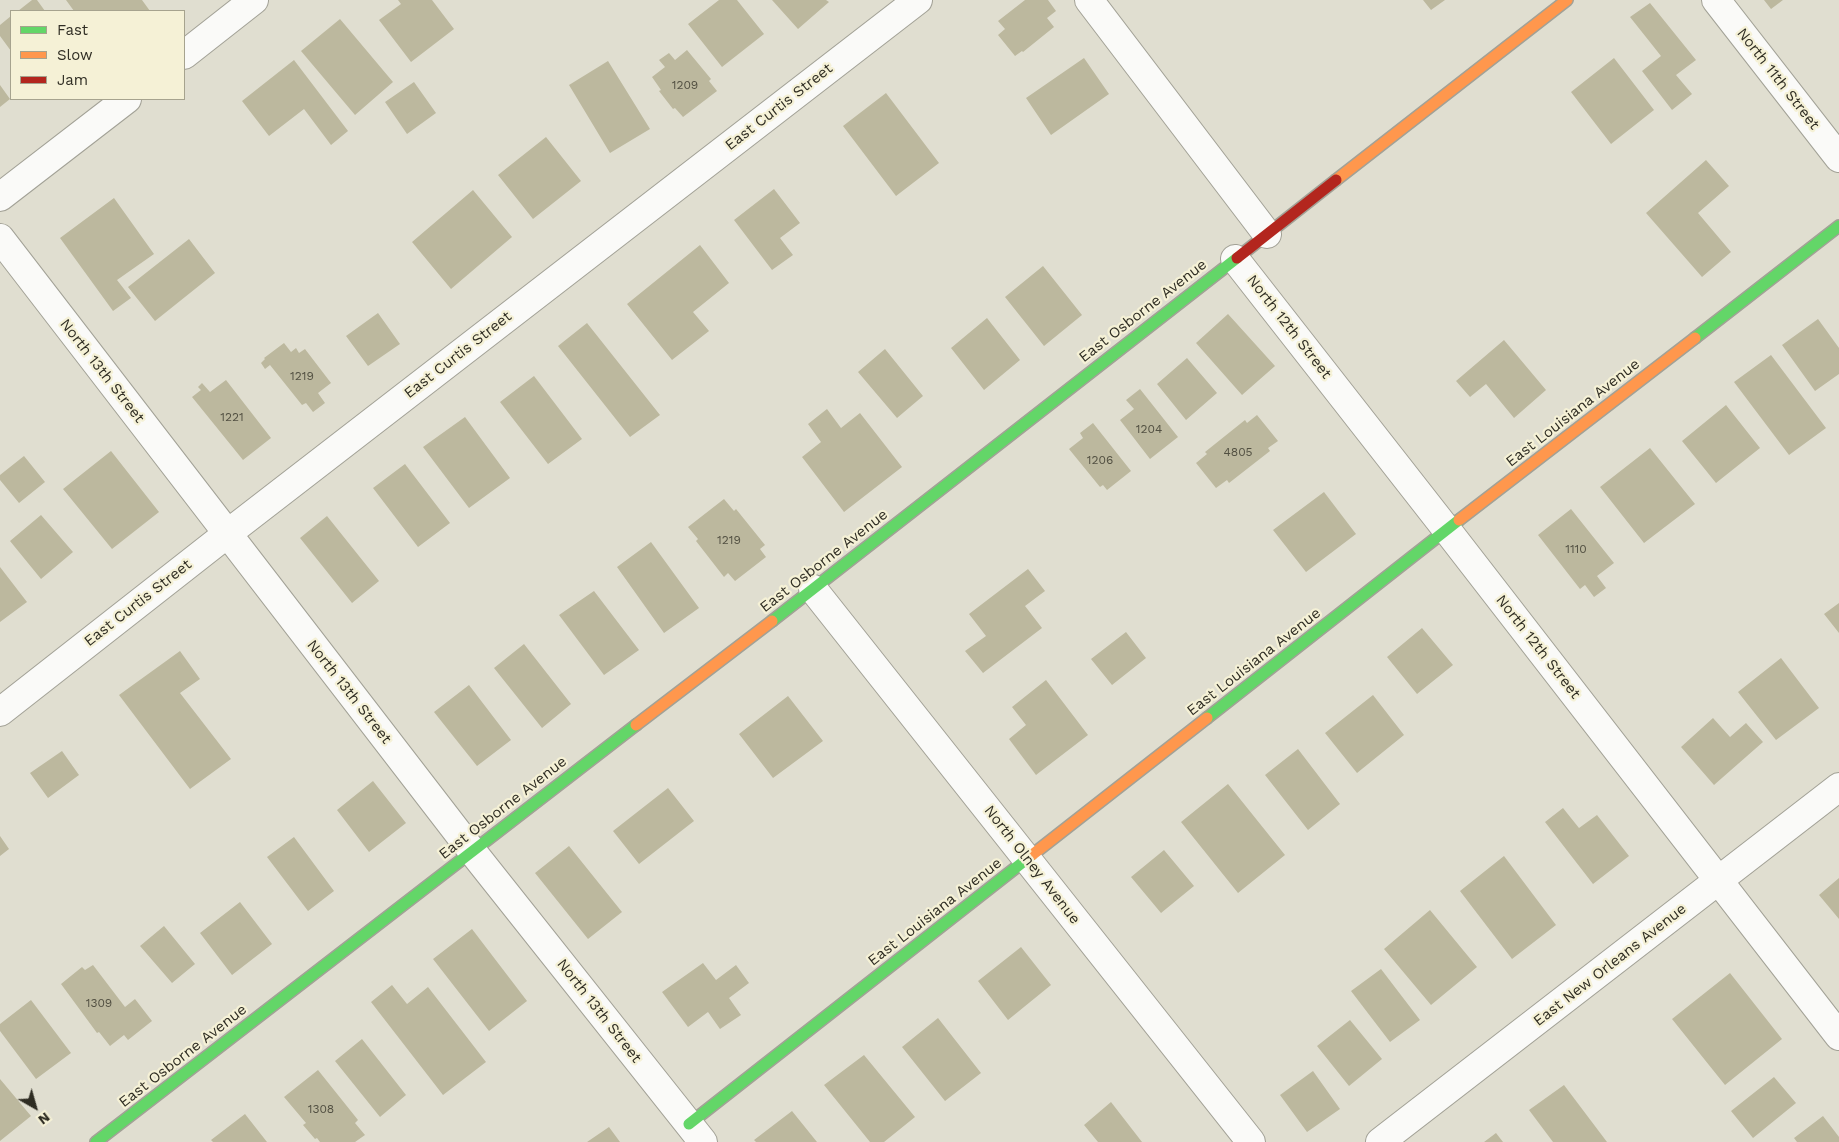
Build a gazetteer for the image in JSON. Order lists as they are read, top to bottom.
{
  "streets": {
    "street": [
      "North 11th Street",
      "East Curtis Street",
      "East Osborne Avenue",
      "North 12th Street",
      "North 13th Street",
      "East Louisiana Avenue",
      "North Olney Avenue",
      "East New Orleans Avenue"
    ]
  },
  "crossings": [
    ["East Curtis Street", "North 13th Street"],
    ["East Osborne Avenue", "North 12th Street"],
    ["East Osborne Avenue", "North 13th Street"],
    ["East Osborne Avenue", "North Olney Avenue"],
    ["North 12th Street", "East Louisiana Avenue"],
    ["North 12th Street", "East New Orleans Avenue"],
    ["North 13th Street", "East Louisiana Avenue"],
    ["East Louisiana Avenue", "North Olney Avenue"]
  ],
  "house_numbers": [
    "1209",
    "1219",
    "1221",
    "1204",
    "4805",
    "1206",
    "1219",
    "1110",
    "1309",
    "1308"
  ],
  "legend": ["Fast", "Slow", "Jam"],
  "north": "bottom right"
}
